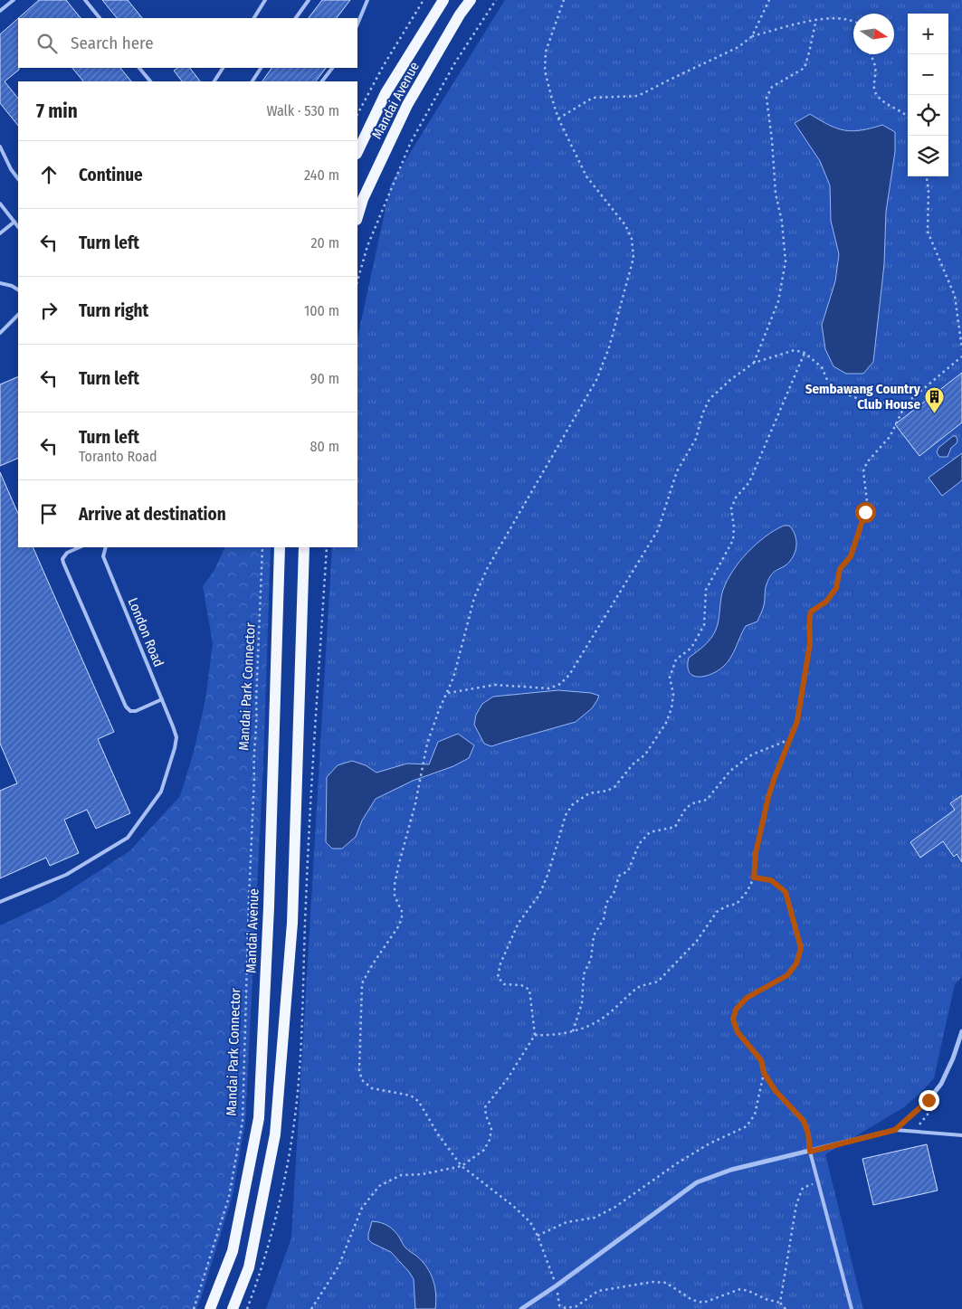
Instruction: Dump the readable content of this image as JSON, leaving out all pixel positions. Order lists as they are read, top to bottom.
{
  "streets": {
    "main road": ["Mandai Avenue"],
    "lane": ["London Road"],
    "path": ["Mandai Park Connector"]
  },
  "places": {
    "building": ["Sembawang Country Club House"]
  },
  "north": "right",
  "page": {
    "map_buttons": ["+", "−"],
    "search": "Search here",
    "heading": ["7 min", "Walk · 530 m"],
    "list": [
      ["Continue", "240 m"],
      ["Turn left", "20 m"],
      ["Turn right", "100 m"],
      ["Turn left", "90 m"],
      ["Turn left", "Toranto Road", "80 m"],
      "Arrive at destination"
    ]
  }
}
